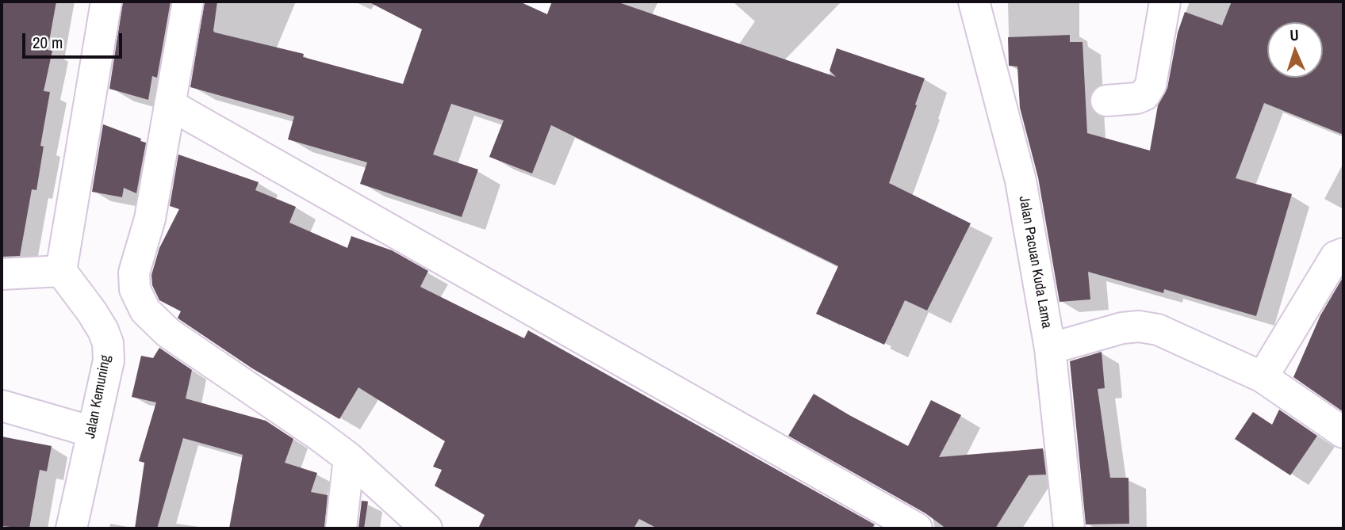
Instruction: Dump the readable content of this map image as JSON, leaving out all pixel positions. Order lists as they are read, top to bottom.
{
  "streets": {
    "street": ["Jalan Pacuan Kuda Lama", "Jalan Kemuning"]
  },
  "scale_bar": "20 m",
  "north": "top"
}
